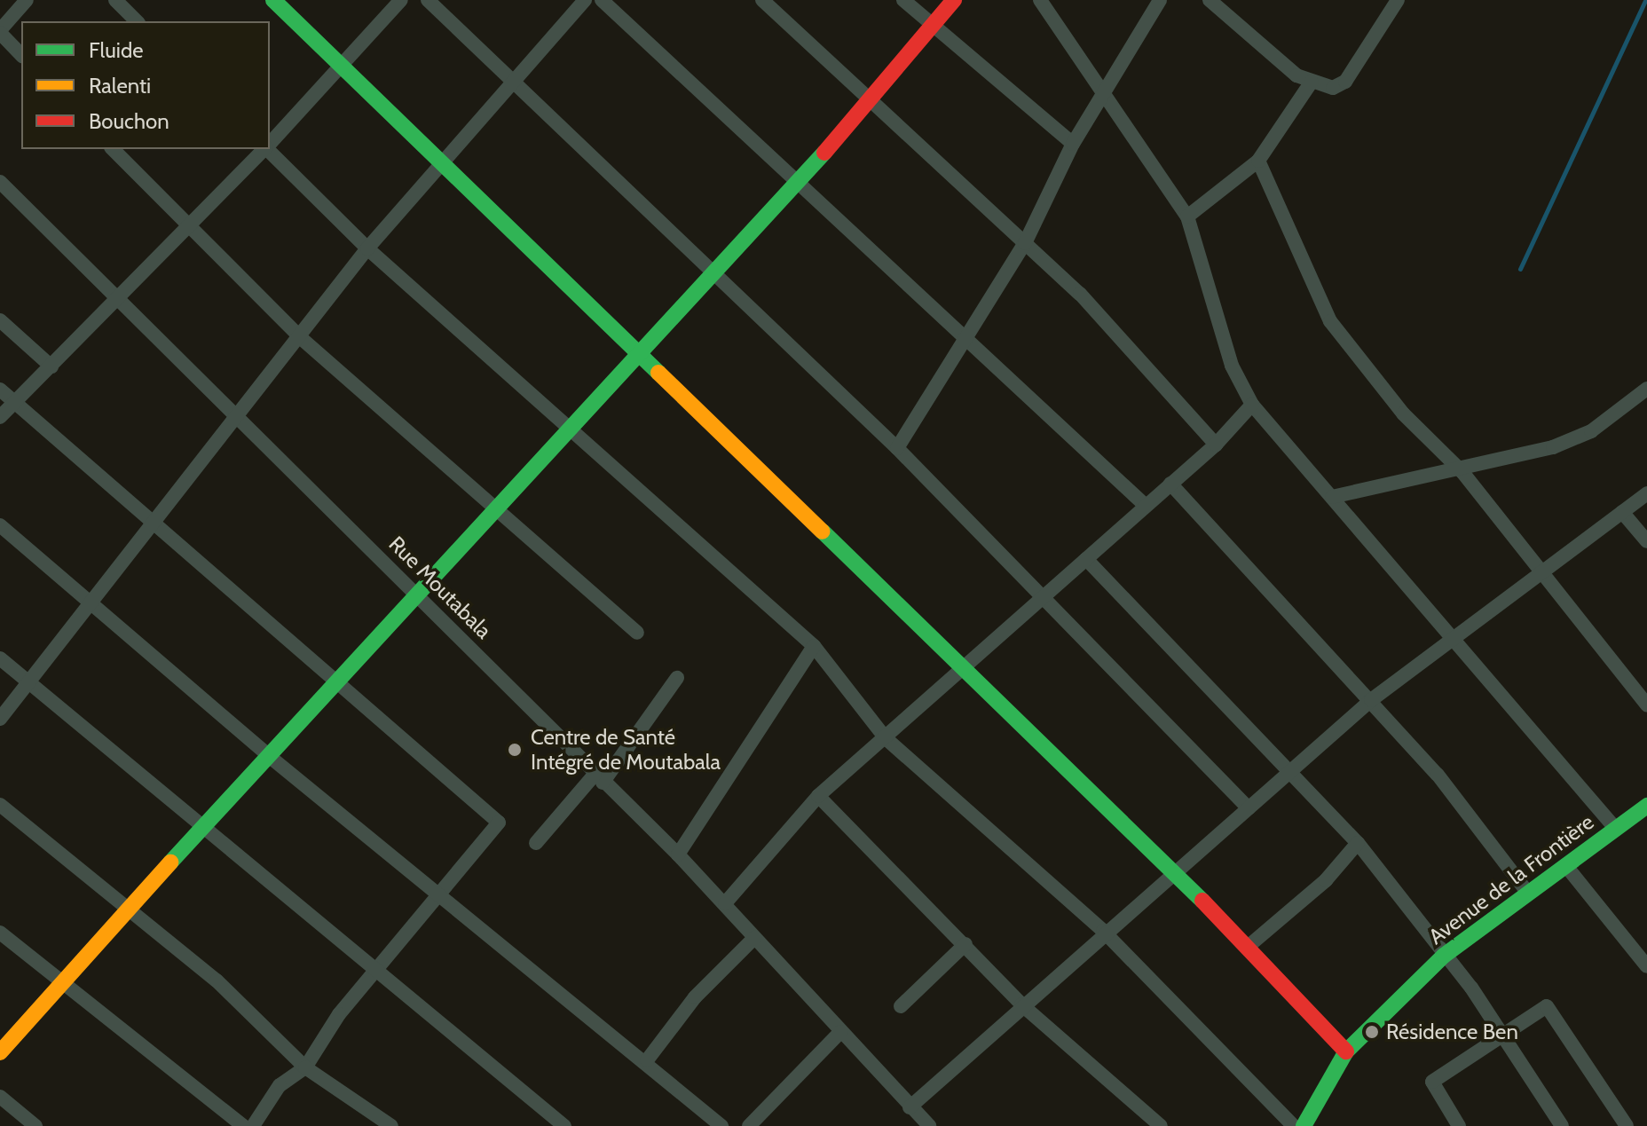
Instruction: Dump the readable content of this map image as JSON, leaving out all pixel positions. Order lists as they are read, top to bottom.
{
  "streets": {
    "street": ["Rue Moutabala", "Avenue de la Frontière"]
  },
  "places": ["Centre de Santé Intégré de Moutabala", "Résidence Ben"],
  "legend": ["Fluide", "Ralenti", "Bouchon"]
}
